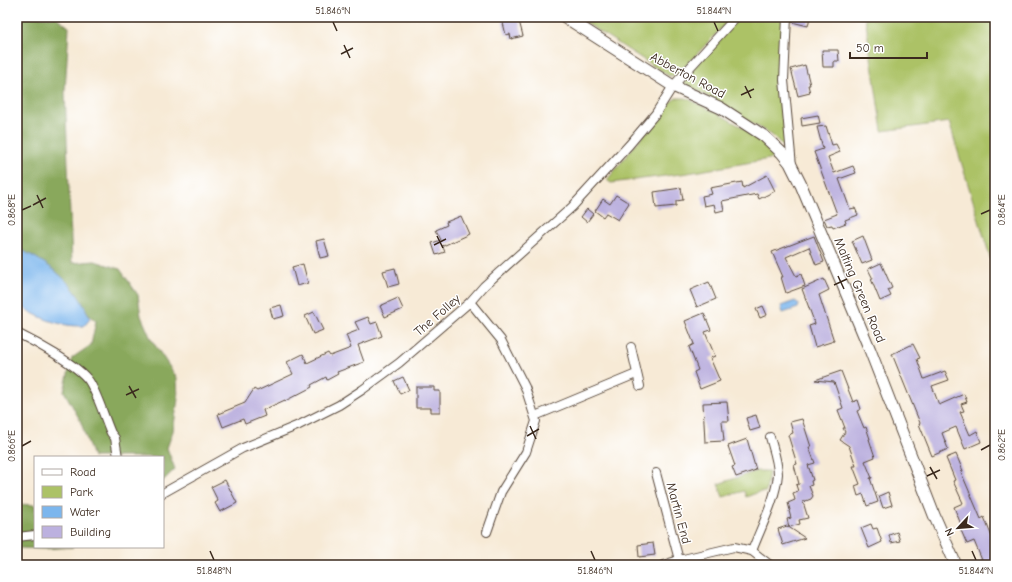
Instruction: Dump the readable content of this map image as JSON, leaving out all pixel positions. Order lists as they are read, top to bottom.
{
  "streets": {
    "street": [
      "Abberton Road",
      "Malting Green Road",
      "The Folley",
      "Martin End"
    ]
  },
  "crossings": [
    ["Abberton Road", "Malting Green Road"],
    ["Abberton Road", "The Folley"]
  ],
  "legend": [
    "Road",
    "Park",
    "Water",
    "Building"
  ],
  "scale_bar": "50 m",
  "north": "bottom left",
  "coordinates": [
    "51.846°N",
    "51.844°N",
    "0.864°E",
    "0.868°E",
    "0.862°E",
    "0.866°E",
    "51.848°N"
  ]
}
